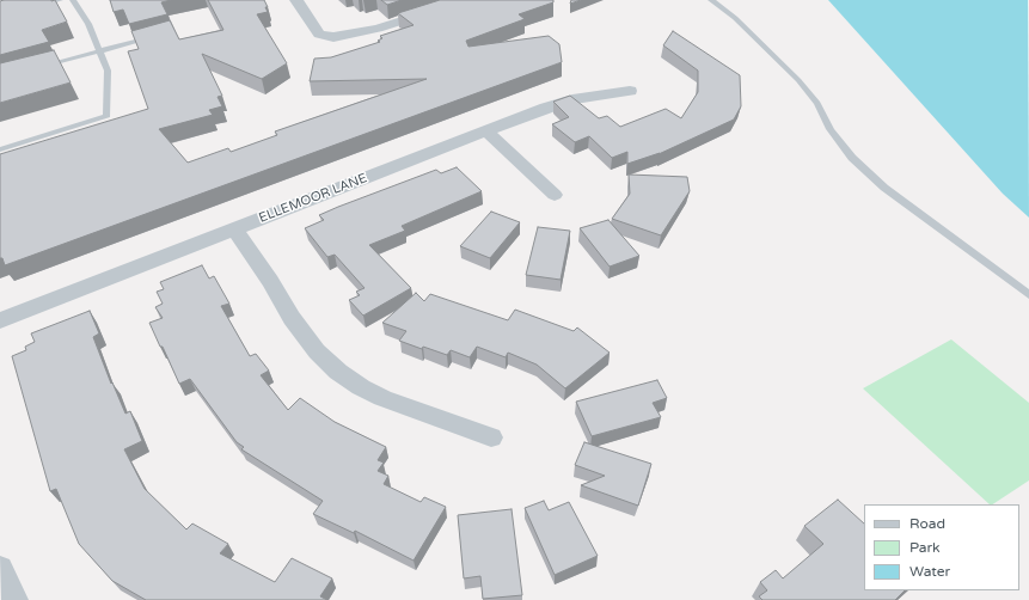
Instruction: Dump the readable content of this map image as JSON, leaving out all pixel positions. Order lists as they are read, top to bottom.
{
  "streets": {
    "street": ["ELLEMOOR LANE"]
  },
  "legend": ["Road", "Park", "Water"]
}
